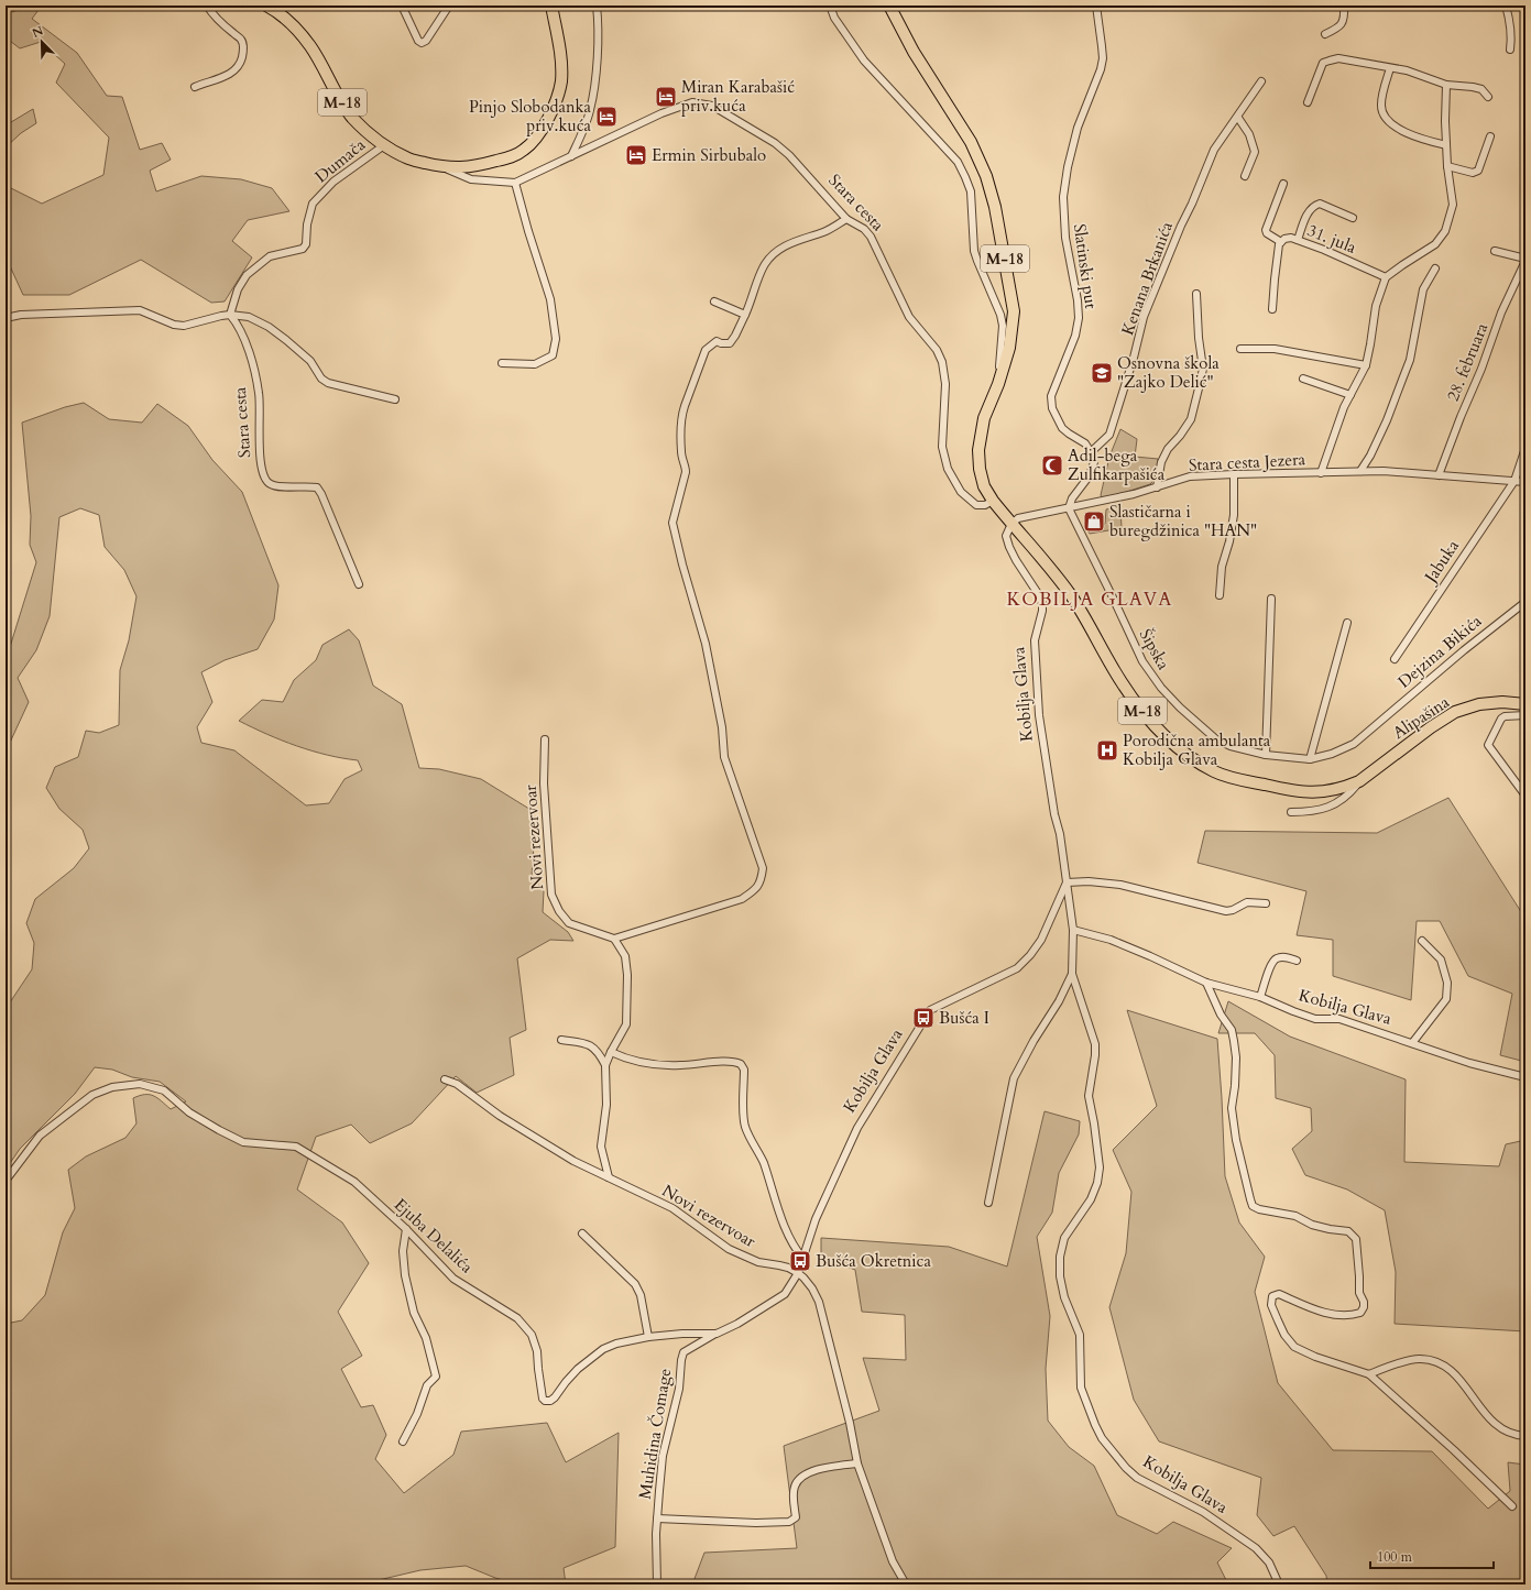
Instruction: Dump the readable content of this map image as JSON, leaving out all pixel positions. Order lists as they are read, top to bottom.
{
  "streets": {
    "main road": ["M-18", "Alipašina"],
    "street": [
      "Dumača",
      "Stara cesta",
      "31. jula",
      "Slatinski put",
      "Kenana Brkanića",
      "28. februara",
      "Stara cesta Jezera",
      "Jabuka",
      "Šipska",
      "Dejzina Bikića",
      "Kobilja Glava",
      "Novi rezervoar",
      "Ejuba Delalića",
      "Muhidina Čomage"
    ]
  },
  "crossings": [
    ["M-18", "Dumača"],
    ["M-18", "Stara cesta"],
    ["M-18", "Stara cesta Jezera"],
    ["M-18", "Kobilja Glava"],
    ["M-18", "Alipašina"],
    ["Dumača", "Stara cesta"],
    ["Slatinski put", "Kenana Brkanića"],
    ["28. februara", "Stara cesta Jezera"],
    ["Stara cesta Jezera", "Jabuka"],
    ["Stara cesta Jezera", "Šipska"],
    ["Stara cesta Jezera", "Kobilja Glava"],
    ["Stara cesta Jezera", "Alipašina"],
    ["Šipska", "Dejzina Bikića"],
    ["Kobilja Glava", "Alipašina"],
    ["Kobilja Glava", "Novi rezervoar"],
    ["Kobilja Glava", "Ejuba Delalića"],
    ["Novi rezervoar", "Ejuba Delalića"],
    ["Ejuba Delalića", "Muhidina Čomage"]
  ],
  "districts": ["KOBILJA GLAVA"],
  "places": {
    "hotel": ["Miran Karabašić priv.kuća", "Pinjo Slobodanka priv.kuća", "Ermin Sirbubalo"],
    "school or university": ["Osnovna škola \"Zajko Delić\""],
    "mosque": ["Adil-bega Zulfikarpašića"],
    "shop": ["Slastičarna i buregdžinica \"HAN\""],
    "hospital": ["Porodična ambulanta Kobilja Glava"],
    "bus stop": ["Bušća I", "Bušća Okretnica"]
  },
  "scale_bar": "100 m",
  "north": "top left"
}
